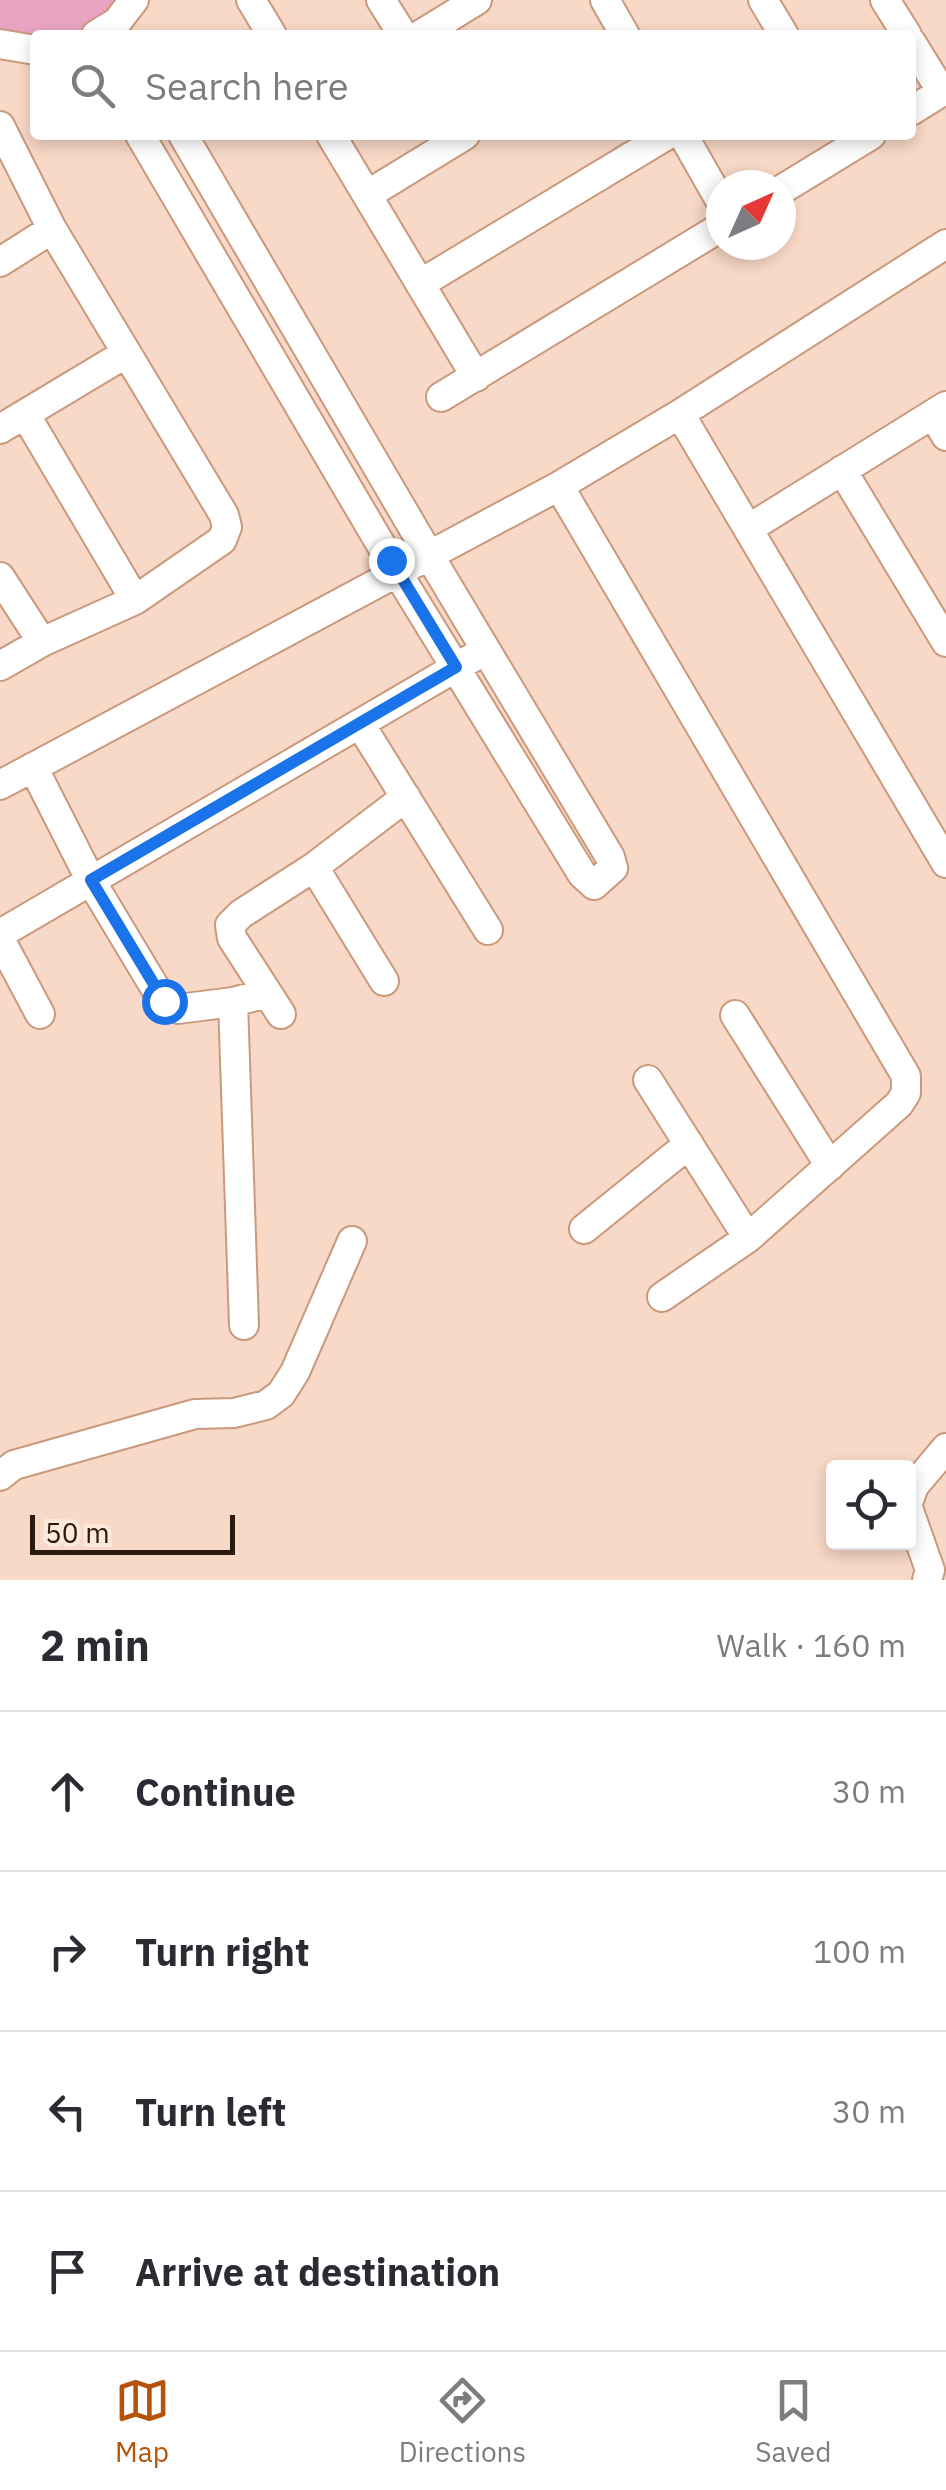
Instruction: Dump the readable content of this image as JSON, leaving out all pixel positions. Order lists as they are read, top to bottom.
{
  "scale_bar": "50 m",
  "north": "top right",
  "page": {
    "search": "Search here",
    "scale": "50 m",
    "heading": ["2 min", "Walk · 160 m"],
    "list": [
      ["Continue", "30 m"],
      ["Turn right", "100 m"],
      ["Turn left", "30 m"],
      "Arrive at destination"
    ],
    "nav": ["Map", "Directions", "Saved"]
  }
}
